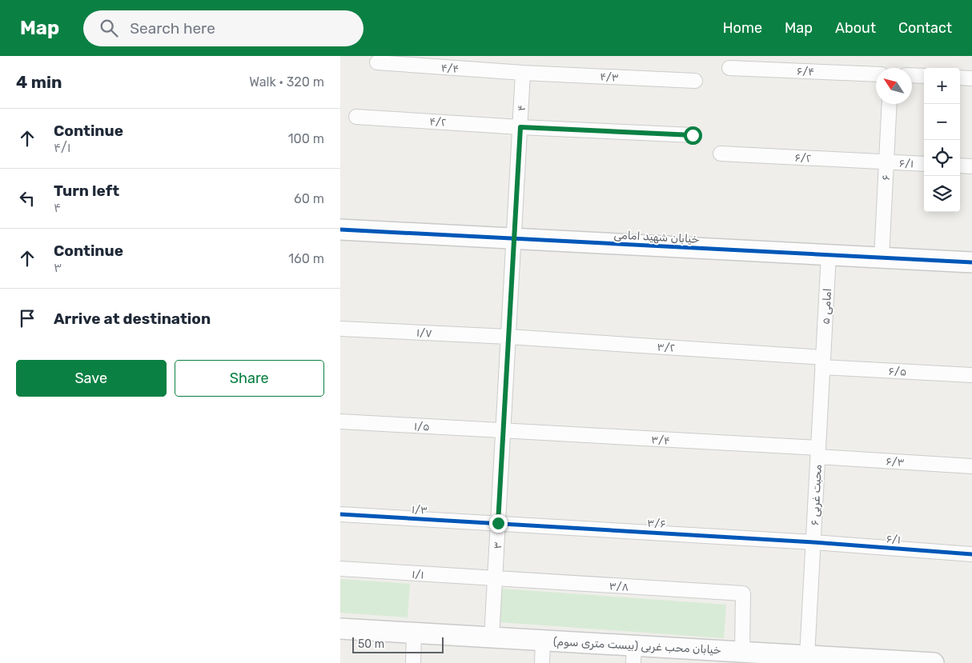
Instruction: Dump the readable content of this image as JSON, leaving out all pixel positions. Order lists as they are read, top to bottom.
{
  "streets": {
    "street": [
      "۴/۴",
      "۶/۴",
      "۴/۳",
      "۴",
      "۴/۲",
      "۶/۲",
      "۶/۱",
      "۶",
      "خیابان شهید امامی",
      "امامی ۵",
      "۱/۷",
      "۳/۲",
      "۶/۵",
      "۱/۵",
      "۳/۴",
      "۶/۳",
      "محبت غربی ۶",
      "۱/۳",
      "۳/۶",
      "۳",
      "۱/۱",
      "۳/۸",
      "خیابان محب غربی (بیست متری سوم)"
    ]
  },
  "crossings": [
    ["۴/۴", "۴/۳"],
    ["۴/۴", "۴"],
    ["۴/۳", "۴"],
    ["۴", "۴/۲"],
    ["۴", "خیابان شهید امامی"],
    ["۴", "۳"],
    ["۶/۲", "۶/۱"],
    ["۶/۲", "۶"],
    ["۶/۱", "۶"],
    ["۶/۱", "محبت غربی ۶"],
    ["۶/۱", "۳/۶"],
    ["۶", "خیابان شهید امامی"],
    ["خیابان شهید امامی", "امامی ۵"],
    ["خیابان شهید امامی", "۳"],
    ["امامی ۵", "۳/۲"],
    ["امامی ۵", "۶/۵"],
    ["امامی ۵", "محبت غربی ۶"],
    ["۱/۷", "۳/۲"],
    ["۱/۷", "۳"],
    ["۳/۲", "۶/۵"],
    ["۳/۲", "محبت غربی ۶"],
    ["۳/۲", "۳"],
    ["۶/۵", "محبت غربی ۶"],
    ["۱/۵", "۳/۴"],
    ["۱/۵", "۳"],
    ["۳/۴", "۶/۳"],
    ["۳/۴", "محبت غربی ۶"],
    ["۳/۴", "۳"],
    ["۶/۳", "محبت غربی ۶"],
    ["محبت غربی ۶", "۳/۶"],
    ["محبت غربی ۶", "خیابان محب غربی (بیست متری سوم)"],
    ["۱/۳", "۳/۶"],
    ["۱/۳", "۳"],
    ["۳/۶", "۳"],
    ["۳", "۱/۱"],
    ["۳", "۳/۸"],
    ["۳", "خیابان محب غربی (بیست متری سوم)"],
    ["۱/۱", "۳/۸"],
    ["۳/۸", "خیابان محب غربی (بیست متری سوم)"]
  ],
  "scale_bar": "50 m",
  "north": "top left",
  "page": {
    "header": "Map",
    "search": "Search here",
    "nav": [
      "Home",
      "Map",
      "About",
      "Contact"
    ],
    "heading": ["4 min", "Walk · 320 m"],
    "map_buttons": ["+", "−"],
    "list": [
      ["Continue", "۴/۱", "100 m"],
      ["Turn left", "۴", "60 m"],
      ["Continue", "۳", "160 m"],
      "Arrive at destination"
    ],
    "buttons": ["Save", "Share"],
    "scale": "50 m"
  }
}
